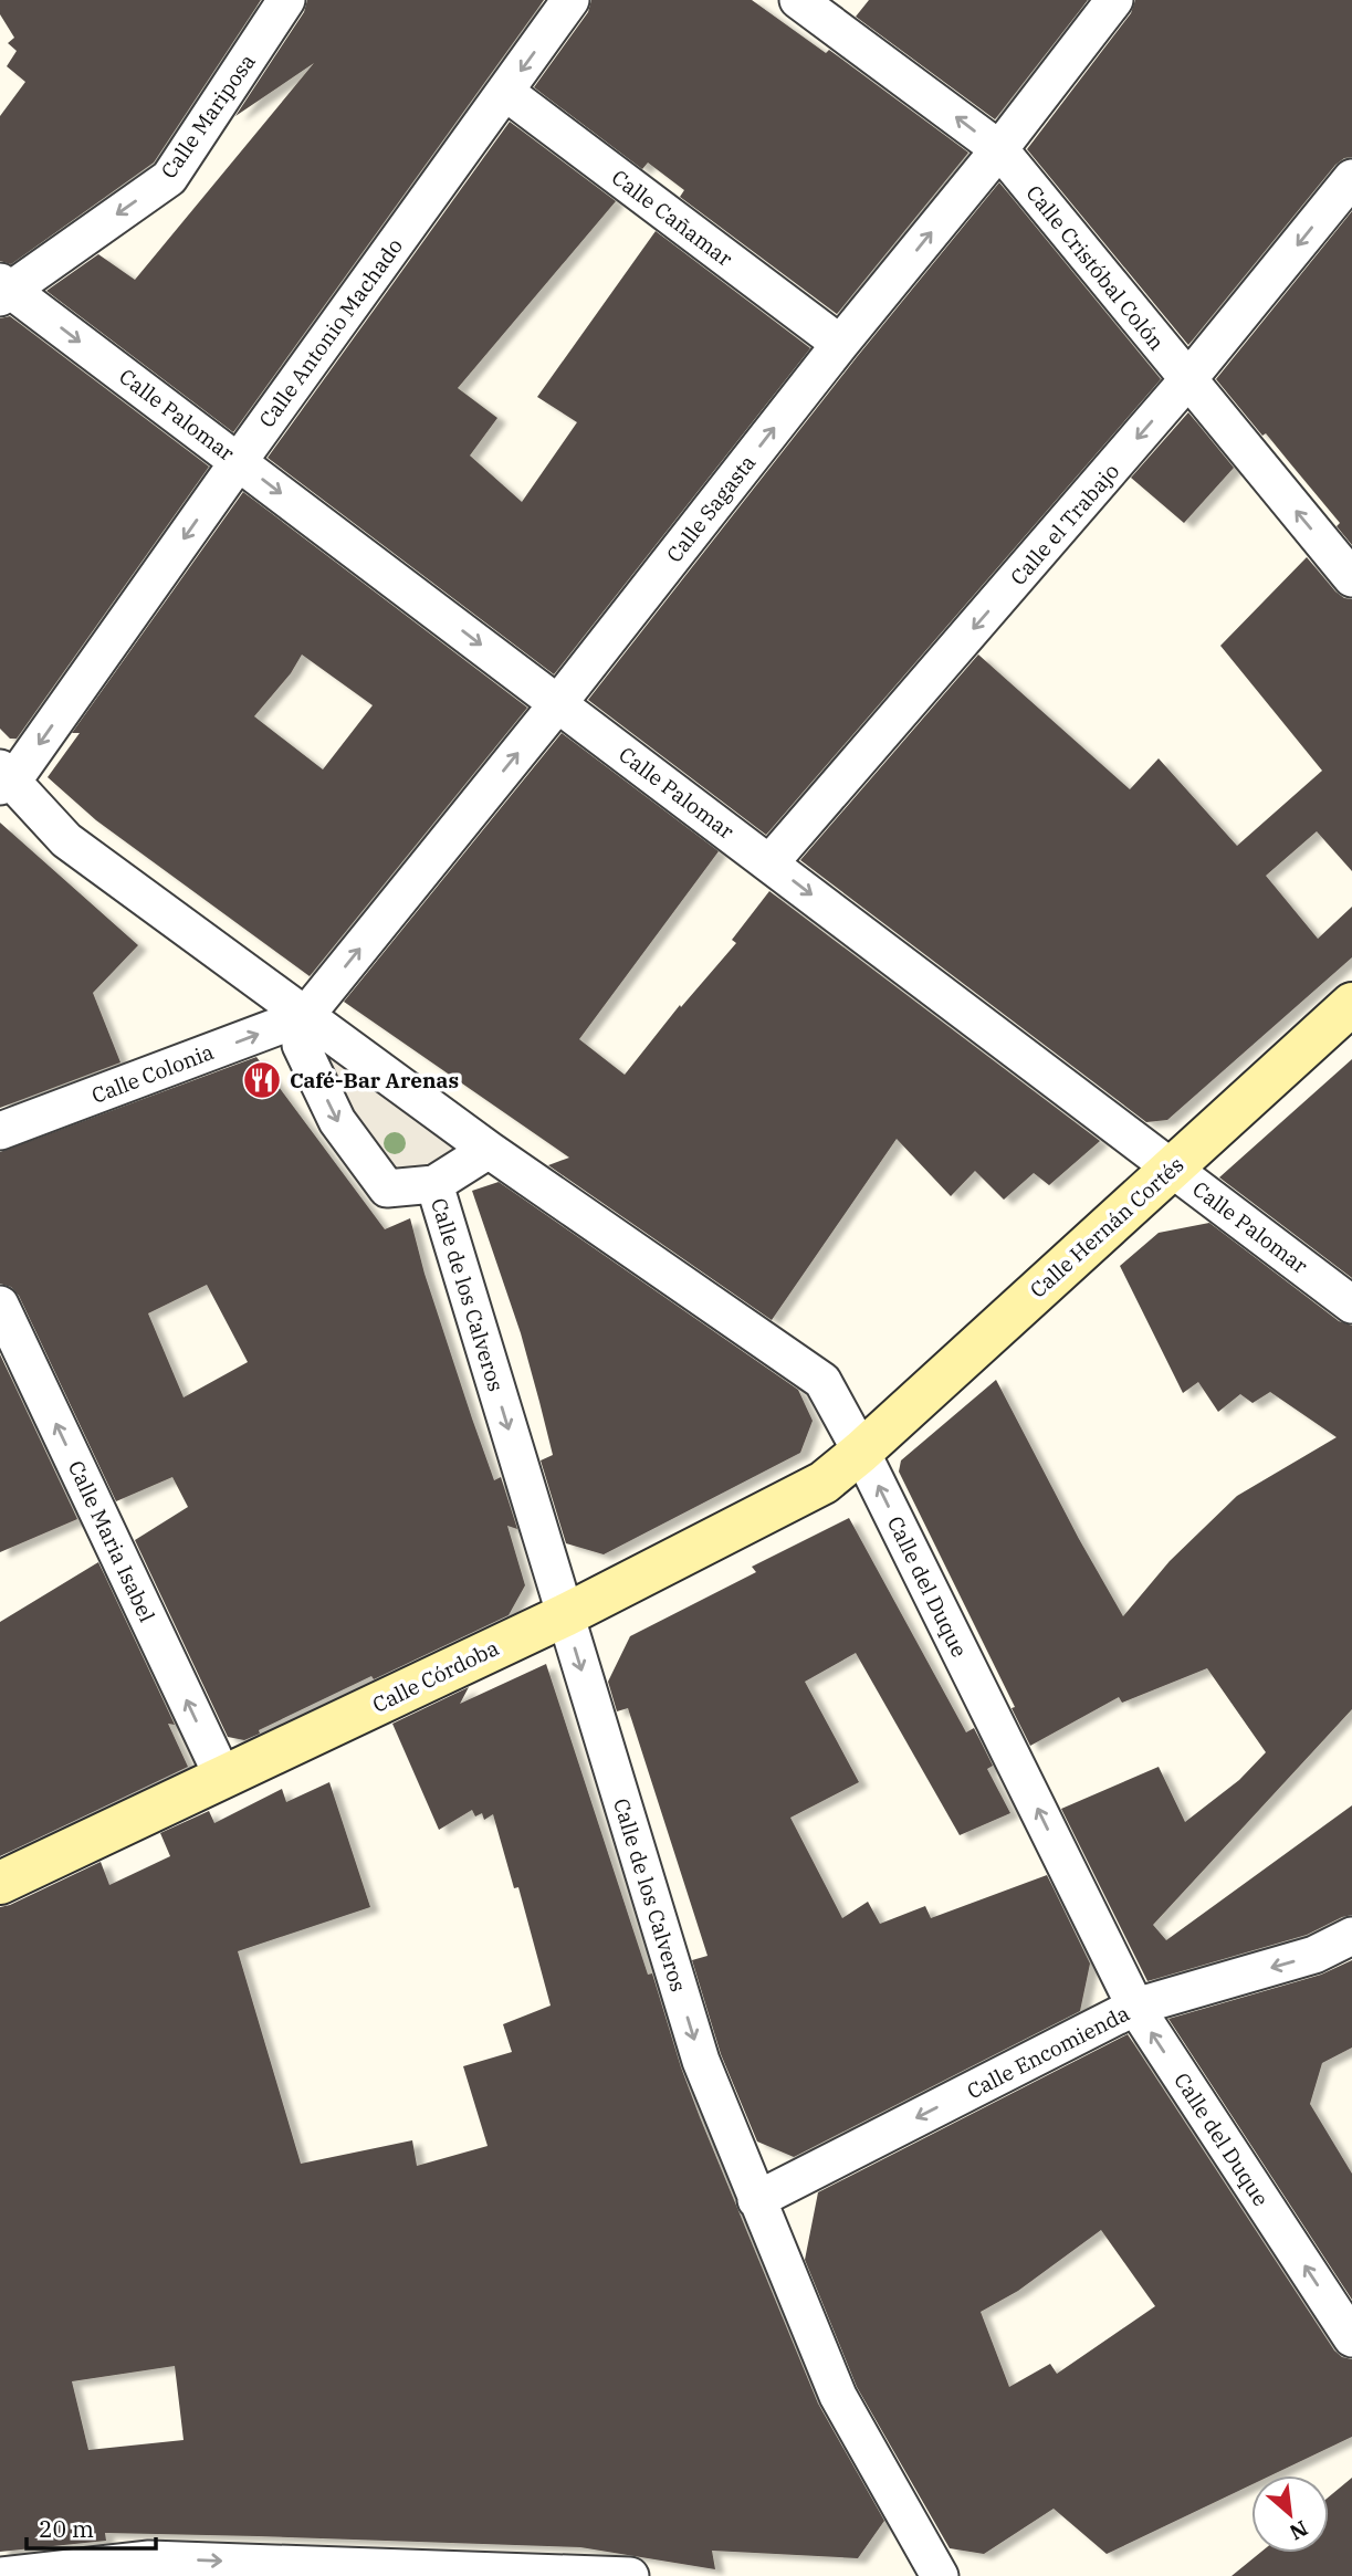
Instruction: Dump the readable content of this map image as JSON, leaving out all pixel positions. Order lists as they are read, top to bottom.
{
  "streets": {
    "main road": ["Calle Hernán Cortés", "Calle Córdoba"],
    "street": [
      "Calle Mariposa",
      "Calle Cañamar",
      "Calle Cristóbal Colón",
      "Calle Antonio Machado",
      "Calle Palomar",
      "Calle Sagasta",
      "Calle el Trabajo",
      "Calle Colonia",
      "Calle de los Calveros",
      "Calle Maria Isabel",
      "Calle del Duque",
      "Calle Encomienda"
    ]
  },
  "crossings": [
    ["Calle Mariposa", "Calle Palomar"],
    ["Calle Cañamar", "Calle Antonio Machado"],
    ["Calle Cañamar", "Calle Sagasta"],
    ["Calle Cristóbal Colón", "Calle Sagasta"],
    ["Calle Cristóbal Colón", "Calle el Trabajo"],
    ["Calle Antonio Machado", "Calle Palomar"],
    ["Calle Palomar", "Calle Sagasta"],
    ["Calle Palomar", "Calle el Trabajo"],
    ["Calle Palomar", "Calle Hernán Cortés"],
    ["Calle Sagasta", "Calle Colonia"],
    ["Calle Sagasta", "Calle de los Calveros"],
    ["Calle Sagasta", "Calle del Duque"],
    ["Calle Colonia", "Calle de los Calveros"],
    ["Calle Colonia", "Calle del Duque"],
    ["Calle Hernán Cortés", "Calle del Duque"],
    ["Calle Hernán Cortés", "Calle Córdoba"],
    ["Calle de los Calveros", "Calle del Duque"],
    ["Calle de los Calveros", "Calle Córdoba"],
    ["Calle de los Calveros", "Calle Encomienda"],
    ["Calle Maria Isabel", "Calle Córdoba"],
    ["Calle del Duque", "Calle Córdoba"],
    ["Calle del Duque", "Calle Encomienda"]
  ],
  "one_way": [
    "Calle Mariposa",
    "Calle Cristóbal Colón",
    "Calle Antonio Machado",
    "Calle Palomar",
    "Calle Sagasta",
    "Calle el Trabajo",
    "Calle Colonia",
    "Calle de los Calveros",
    "Calle Maria Isabel",
    "Calle del Duque",
    "Calle Encomienda"
  ],
  "places": {
    "restaurant": ["Café-Bar Arenas"]
  },
  "scale_bar": "20 m",
  "north": "bottom right"
}
